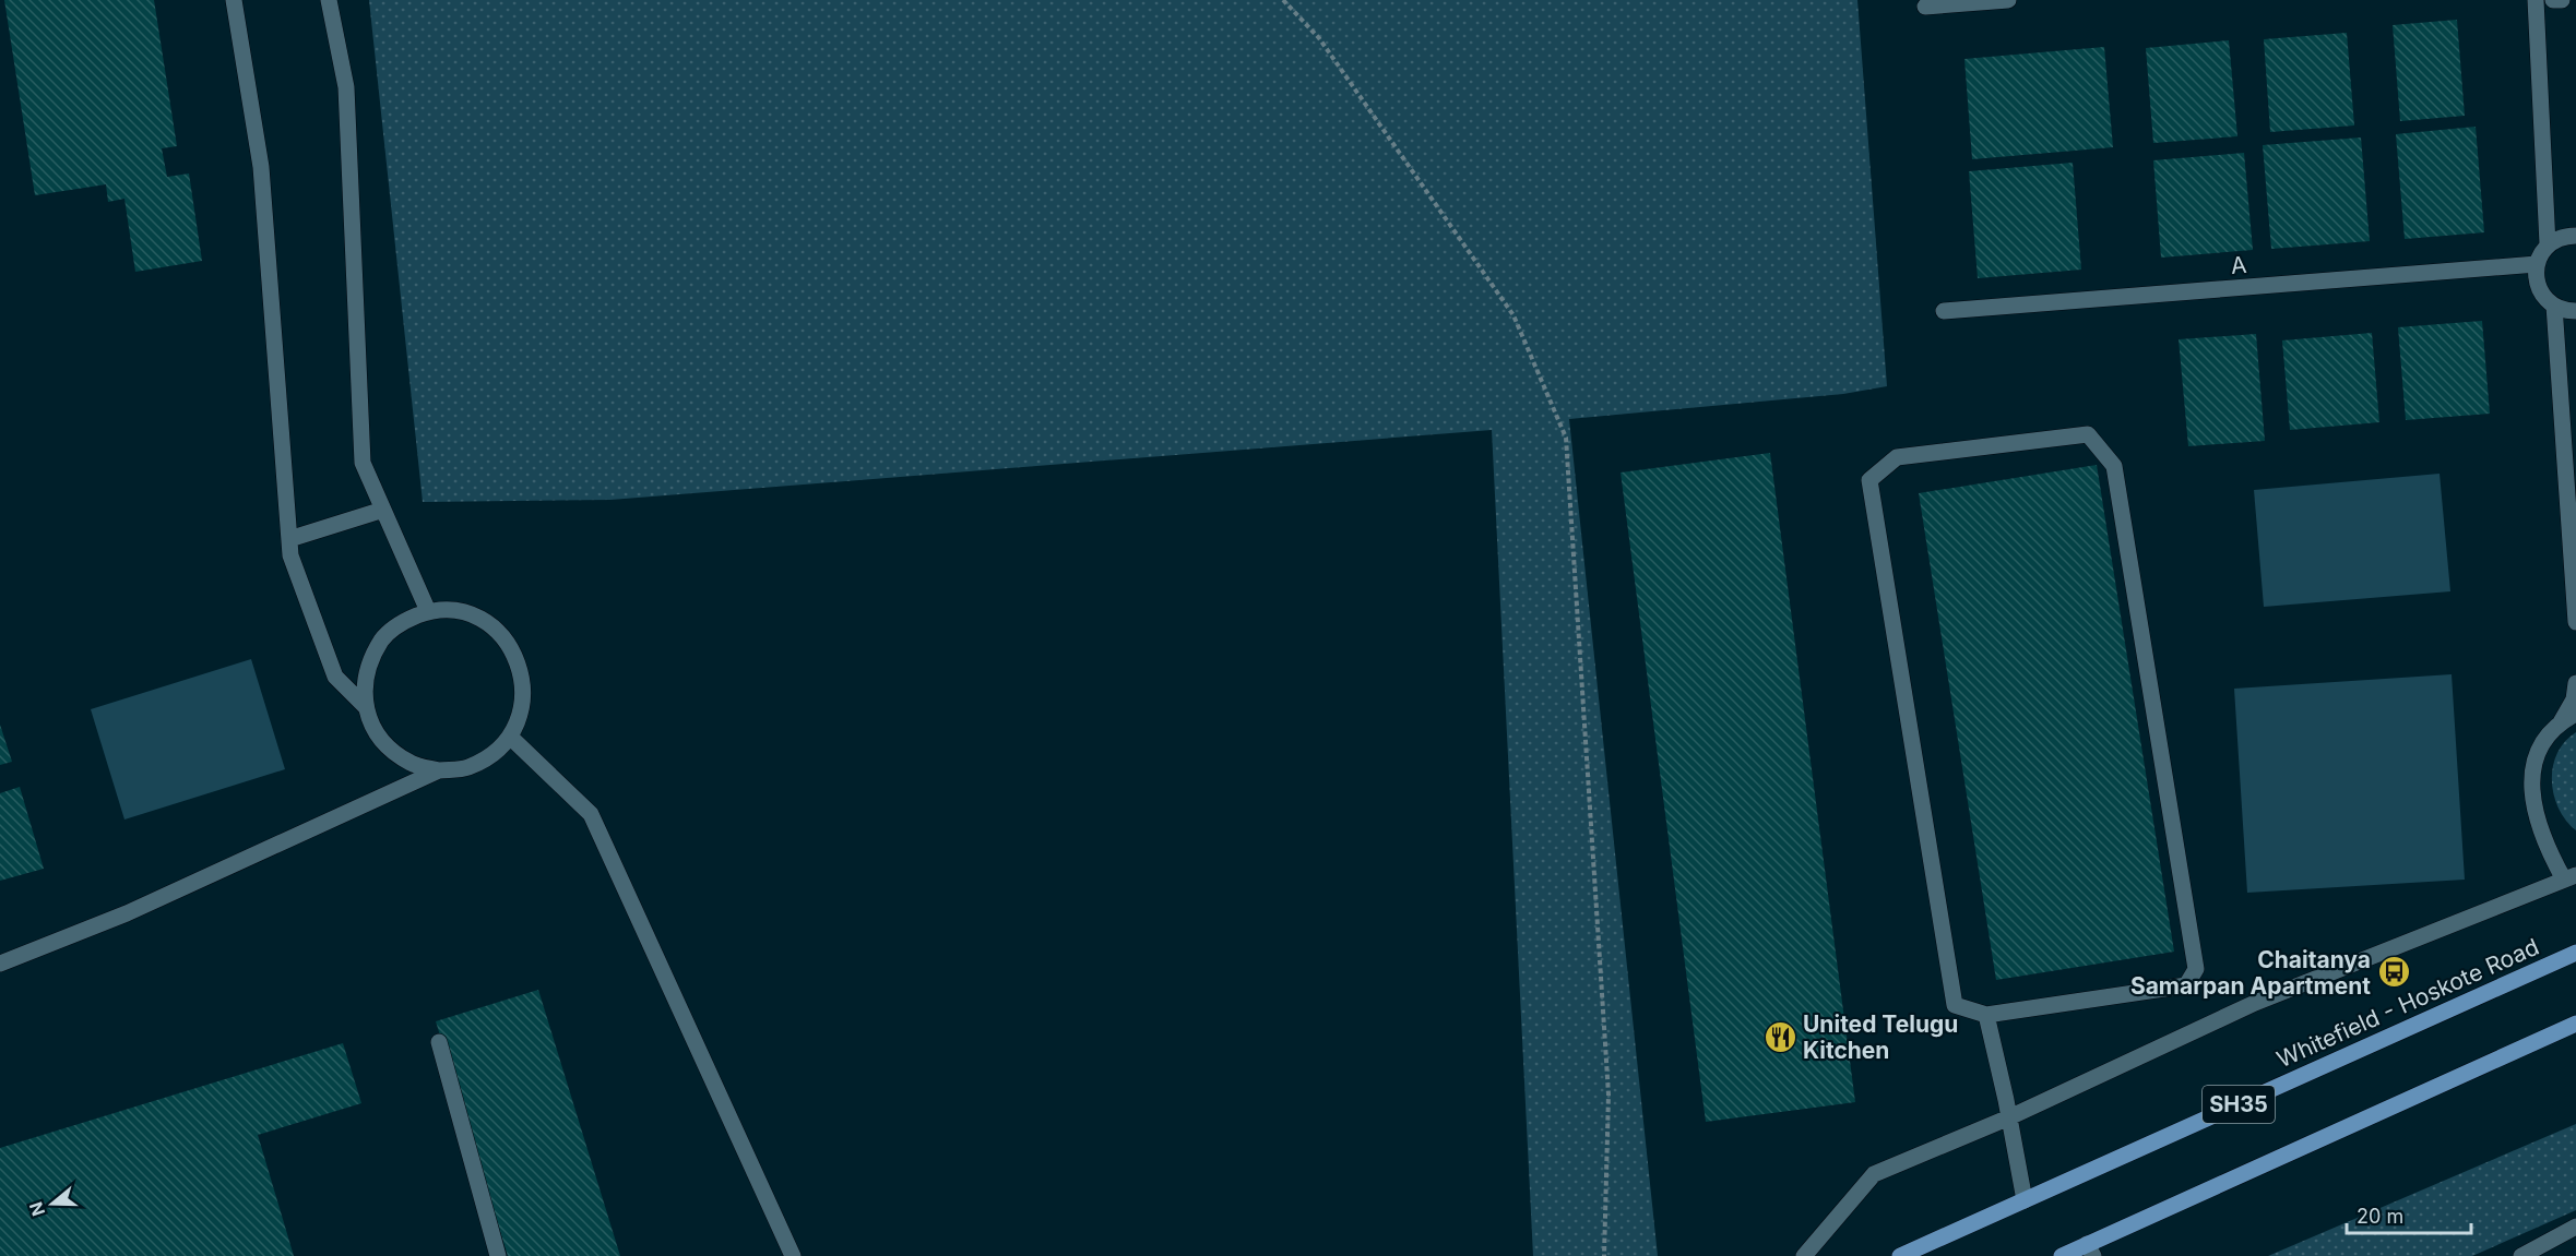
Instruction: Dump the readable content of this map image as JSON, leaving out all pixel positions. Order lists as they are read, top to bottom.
{
  "streets": {
    "main road": ["Whitefield - Hoskote Road", "SH35"],
    "street": ["A"]
  },
  "places": {
    "bus stop": ["Chaitanya Samarpan Apartment"],
    "restaurant": ["United Telugu Kitchen"]
  },
  "scale_bar": "20 m",
  "north": "left"
}
